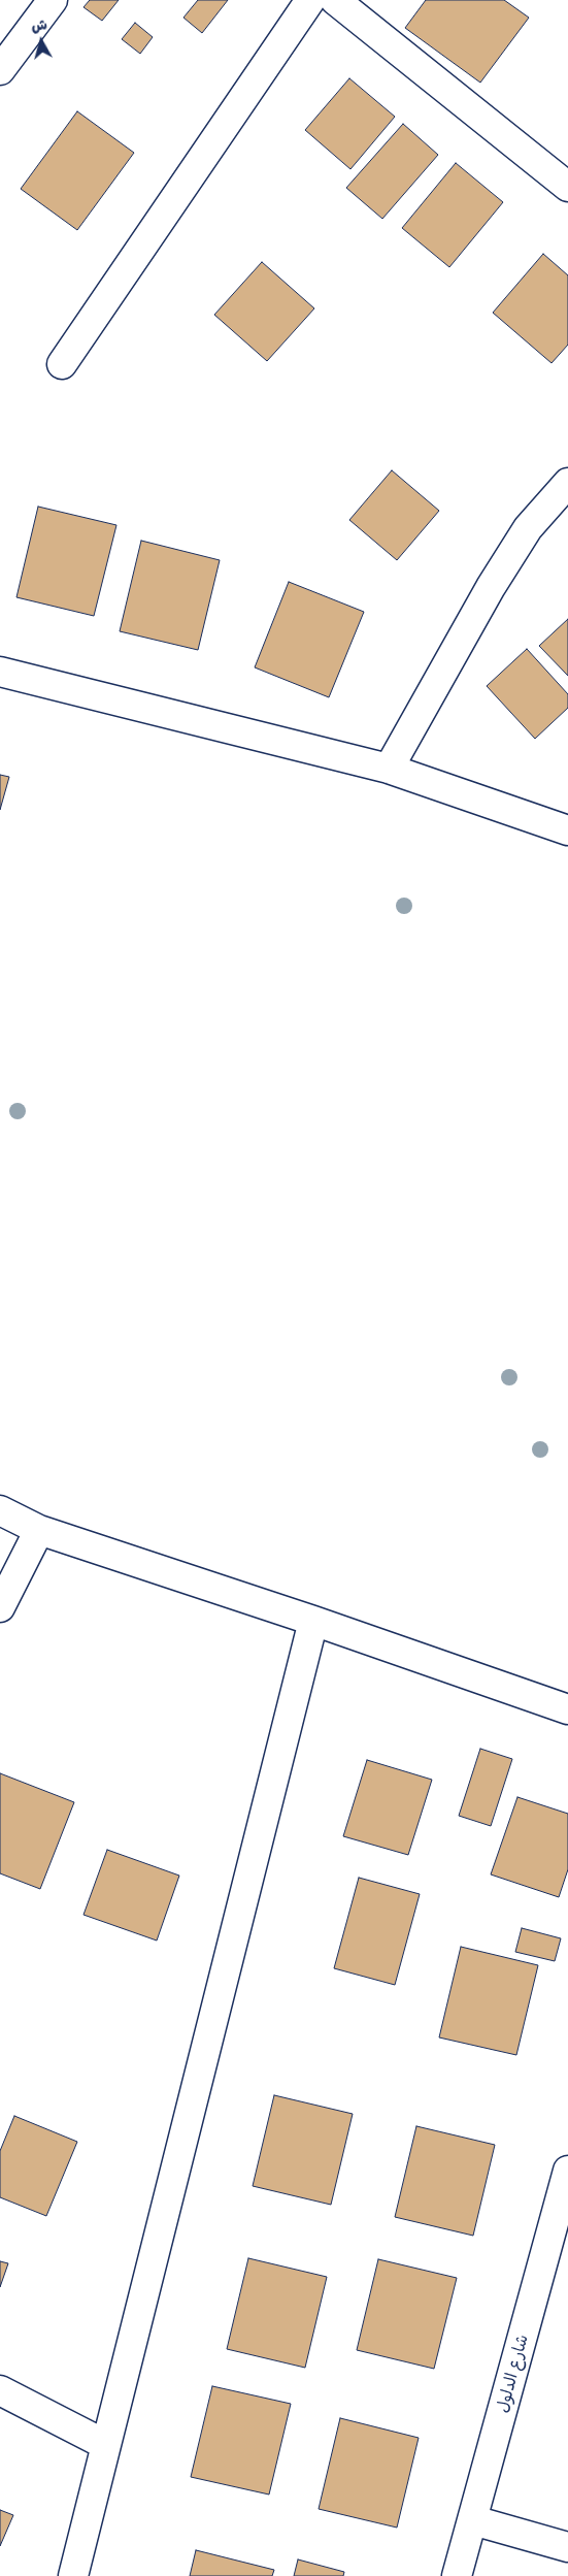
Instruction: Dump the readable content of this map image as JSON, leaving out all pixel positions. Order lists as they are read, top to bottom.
{
  "streets": {
    "street": ["شارع الدلول"]
  },
  "north": "top"
}
